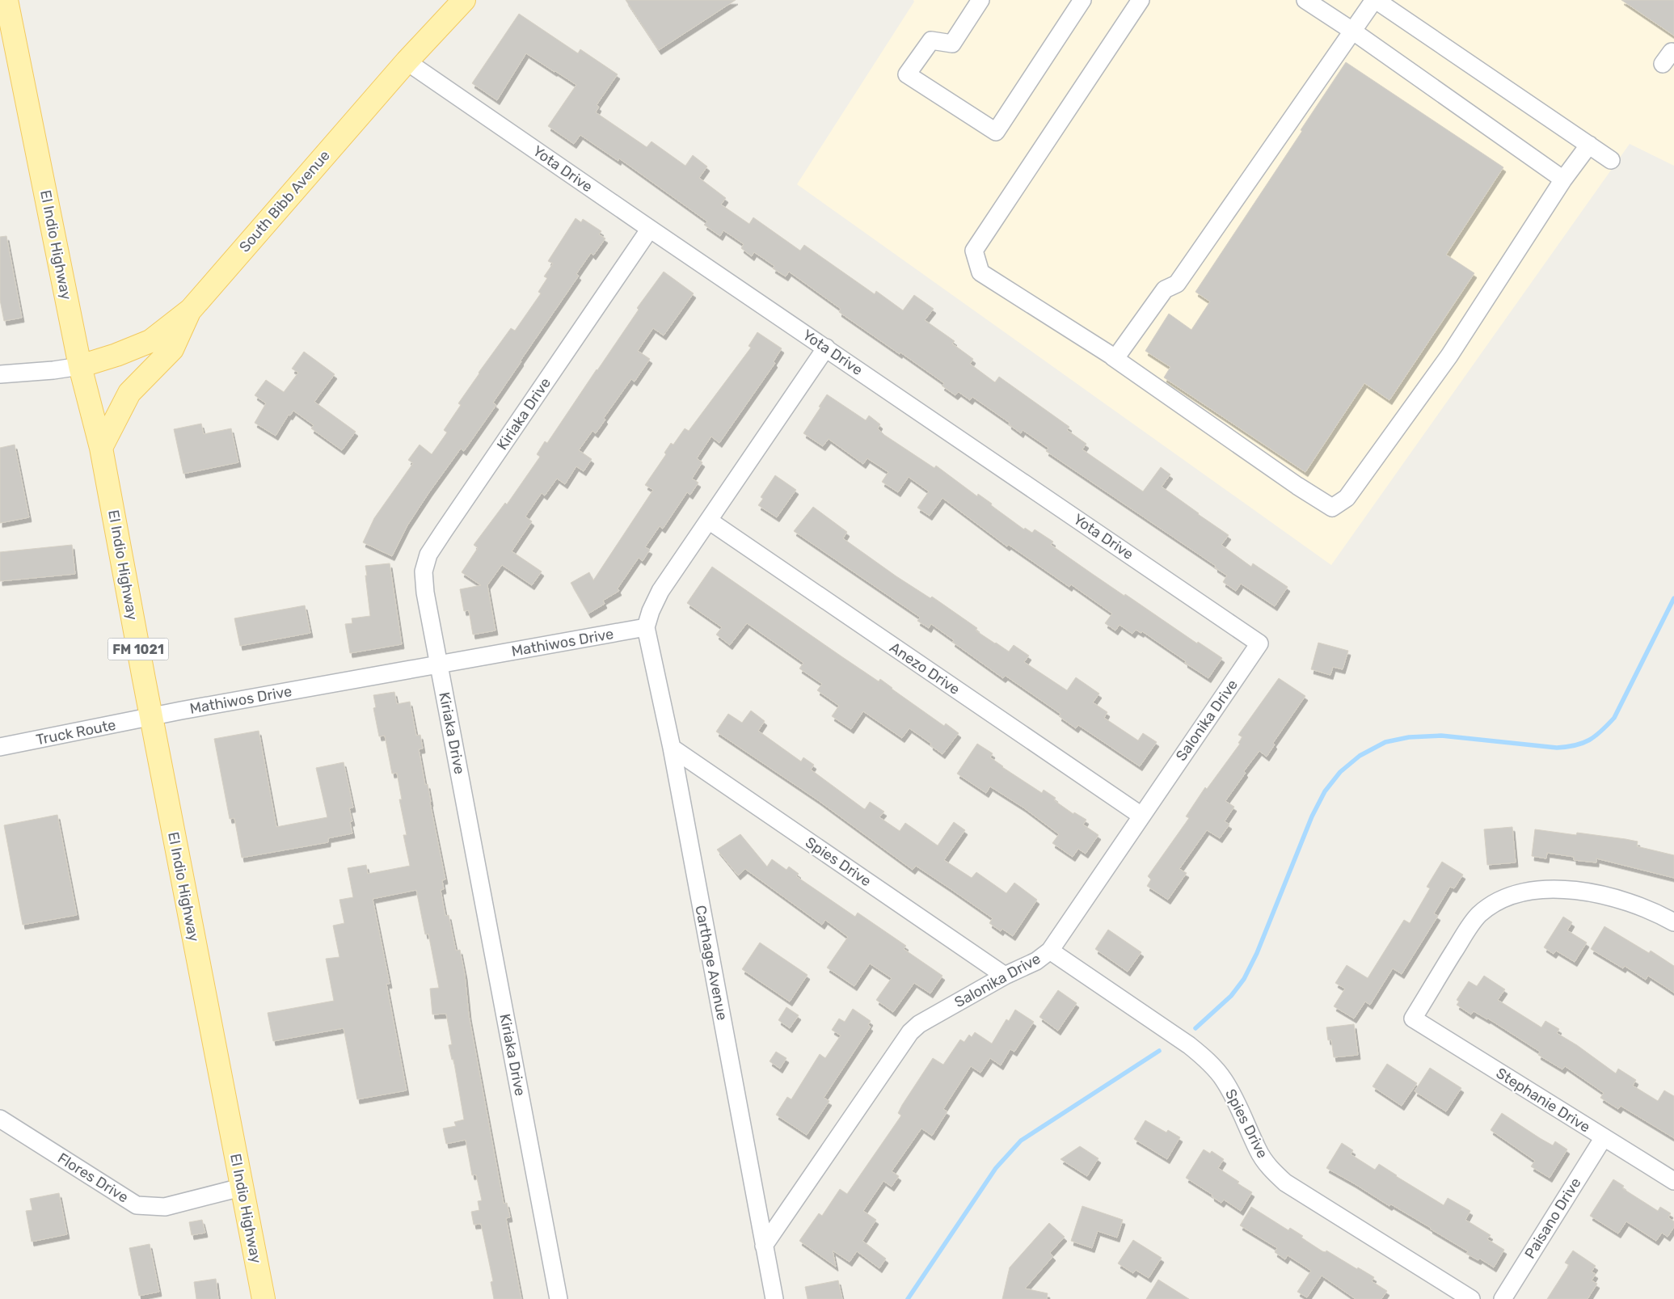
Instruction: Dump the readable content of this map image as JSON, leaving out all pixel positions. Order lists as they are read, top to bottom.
{
  "streets": {
    "main road": ["South Bibb Avenue", "El Indio Highway", "FM 1021"],
    "street": [
      "Yota Drive",
      "Kiriaka Drive",
      "Mathiwos Drive",
      "Anezo Drive",
      "Salonika Drive",
      "Truck Route",
      "Spies Drive",
      "Carthage Avenue",
      "Stephanie Drive",
      "Flores Drive",
      "Paisano Drive"
    ]
  },
  "crossings": [
    ["Yota Drive", "South Bibb Avenue"],
    ["Yota Drive", "Kiriaka Drive"],
    ["Yota Drive", "Salonika Drive"],
    ["South Bibb Avenue", "El Indio Highway"],
    ["El Indio Highway", "Mathiwos Drive"],
    ["El Indio Highway", "Truck Route"],
    ["El Indio Highway", "Flores Drive"],
    ["Kiriaka Drive", "Mathiwos Drive"],
    ["Mathiwos Drive", "Truck Route"],
    ["Mathiwos Drive", "Carthage Avenue"],
    ["Anezo Drive", "Salonika Drive"],
    ["Salonika Drive", "Spies Drive"],
    ["Salonika Drive", "Carthage Avenue"],
    ["Spies Drive", "Carthage Avenue"],
    ["Stephanie Drive", "Paisano Drive"]
  ]
}
